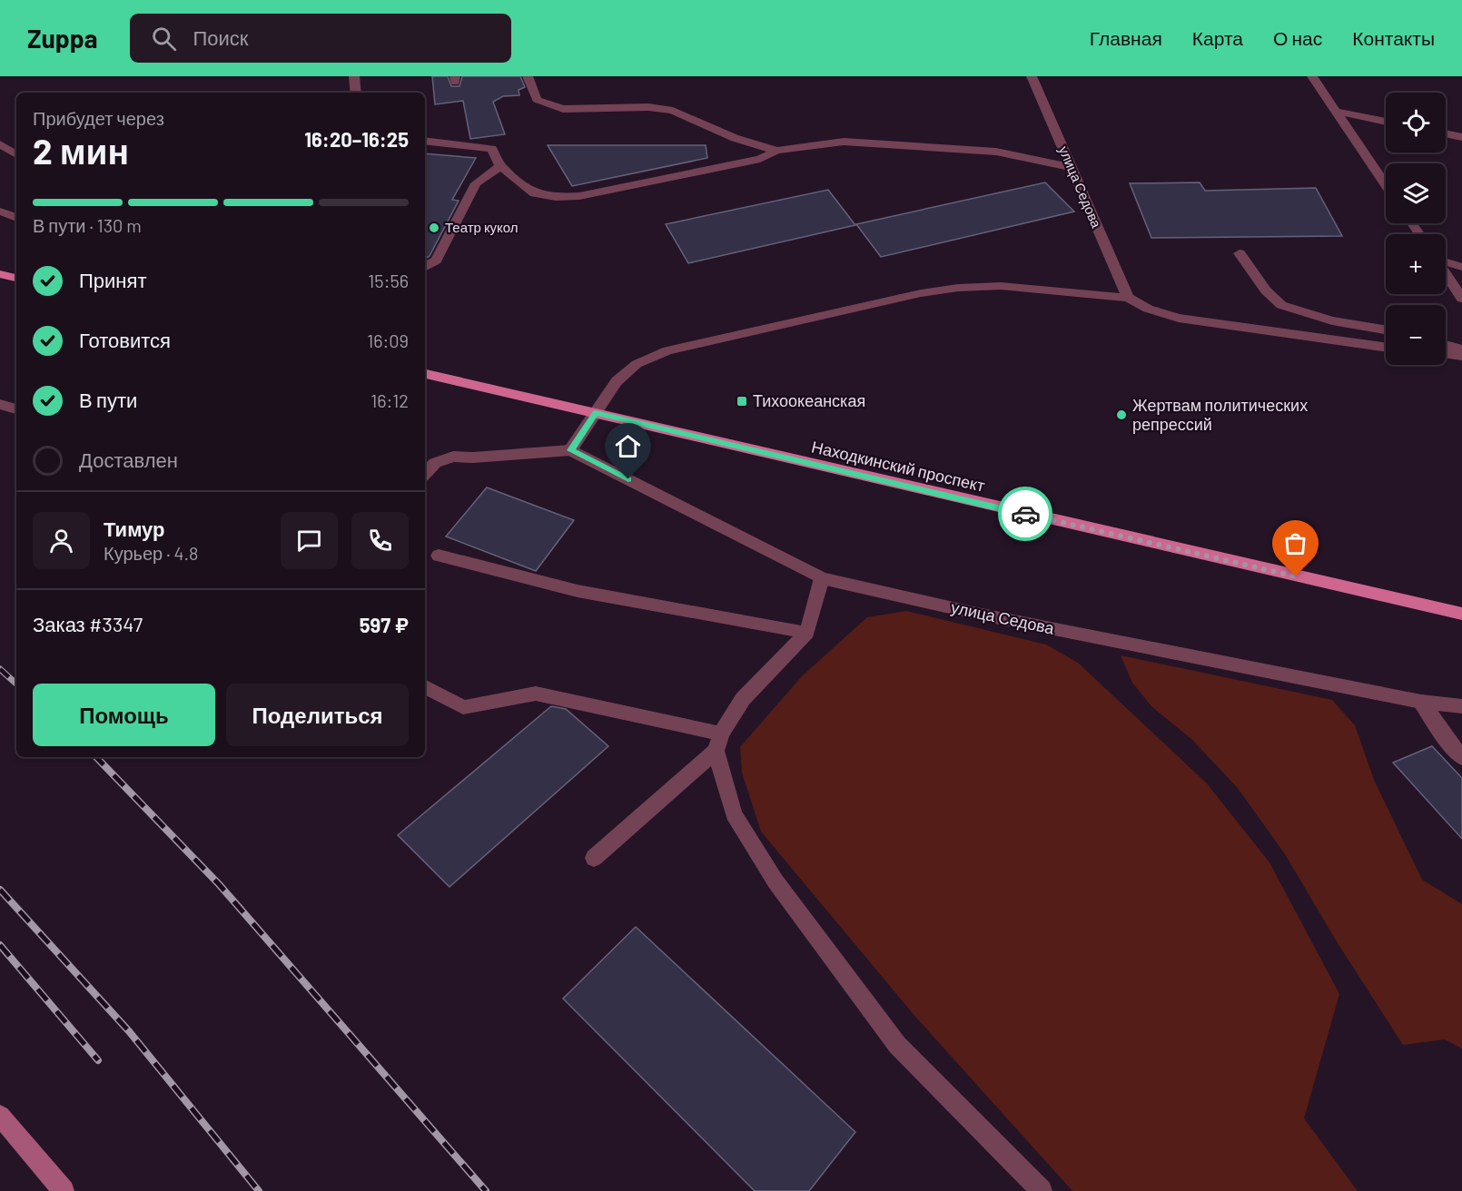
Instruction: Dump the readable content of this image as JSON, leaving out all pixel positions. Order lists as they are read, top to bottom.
{
  "streets": {
    "main road": ["Находкинский проспект"],
    "street": ["улица Седова"]
  },
  "places": {
    "other": ["Театр кукол", "Жертвам политических репрессий"],
    "transit": ["Тихоокеанская"]
  },
  "page": {
    "header": "Zuppa",
    "search": "Поиск",
    "nav": [
      "Главная",
      "Карта",
      "О нас",
      "Контакты"
    ],
    "map_buttons": ["+", "−"],
    "heading": ["2 мин", "Прибудет через", "16:20–16:25"],
    "panel": [
      "Тимур",
      "Курьер · 4.8",
      "Заказ #3347",
      "597 ₽"
    ],
    "bar": "В пути · 130 m",
    "list": [
      ["Принят", "15:56"],
      ["Готовится", "16:09"],
      ["В пути", "16:12"],
      "Доставлен"
    ],
    "buttons": ["Помощь", "Поделиться"]
  }
}
